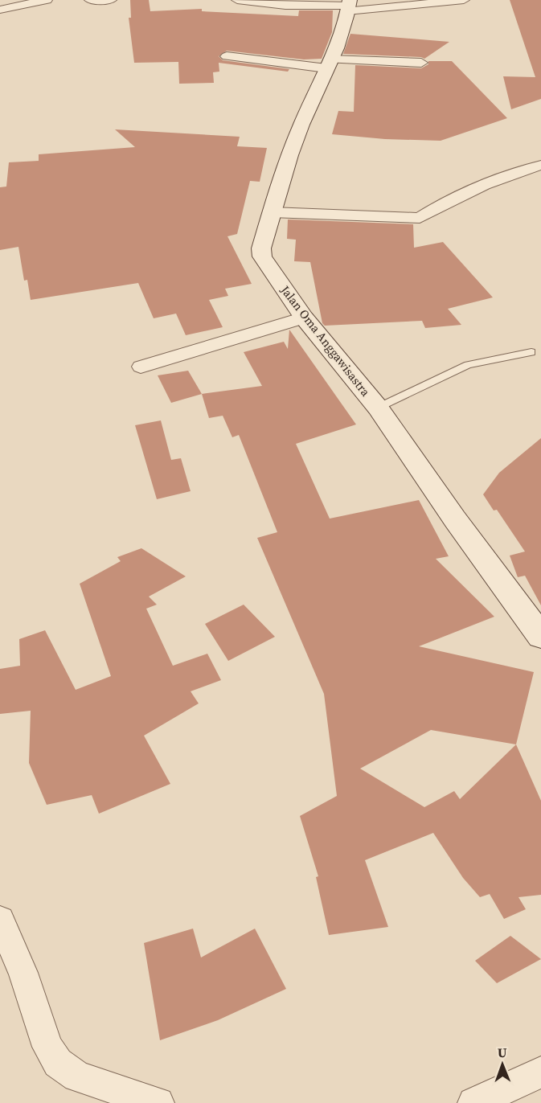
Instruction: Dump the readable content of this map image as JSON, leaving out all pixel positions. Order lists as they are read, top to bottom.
{
  "streets": {
    "main road": ["Jalan Oma Anggawisastra"]
  },
  "north": "top"
}
